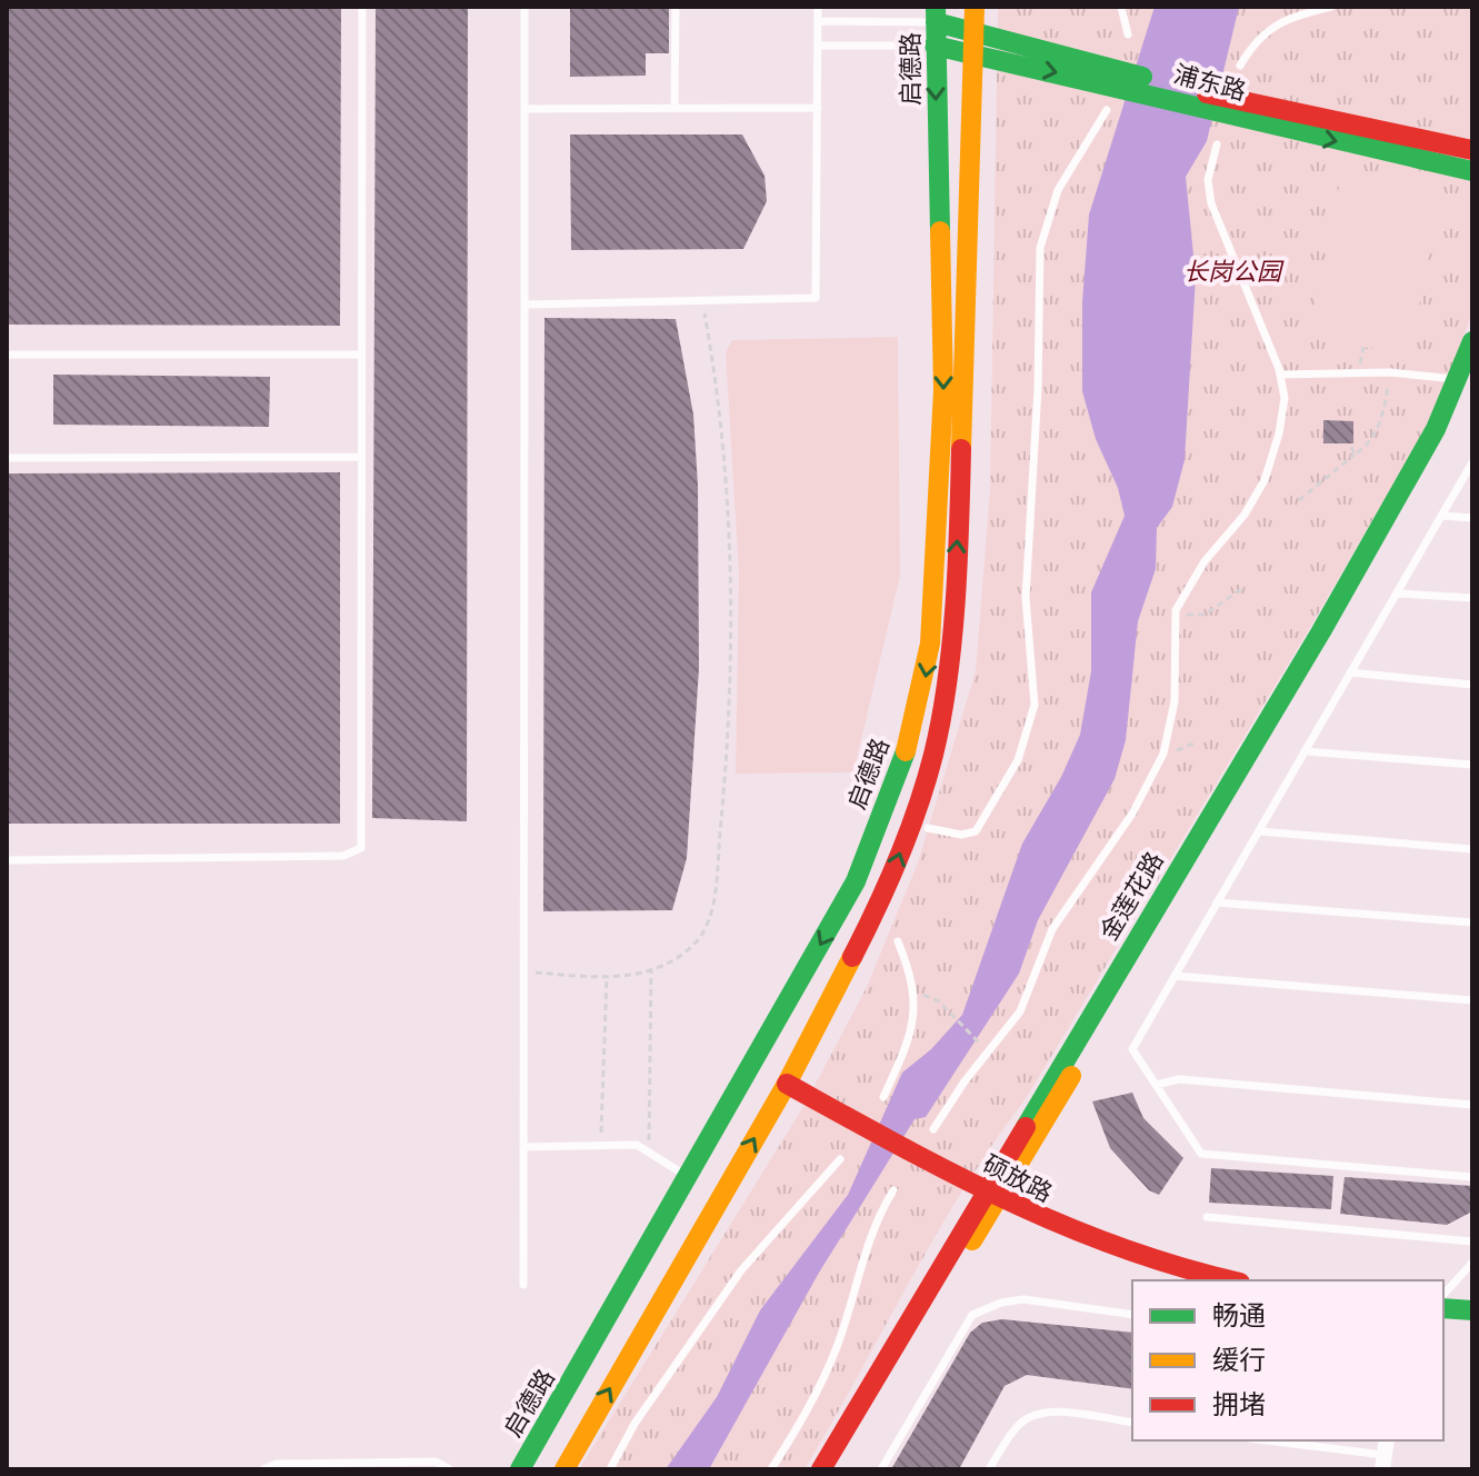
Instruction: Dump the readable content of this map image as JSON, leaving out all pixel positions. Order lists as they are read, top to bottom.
{
  "streets": {
    "street": [
      "启德路",
      "浦东路",
      "金莲花路",
      "硕放路"
    ]
  },
  "crossings": [
    ["启德路", "浦东路"],
    ["金莲花路", "硕放路"]
  ],
  "parks": ["长岗公园"],
  "legend": ["畅通", "缓行", "拥堵"]
}
